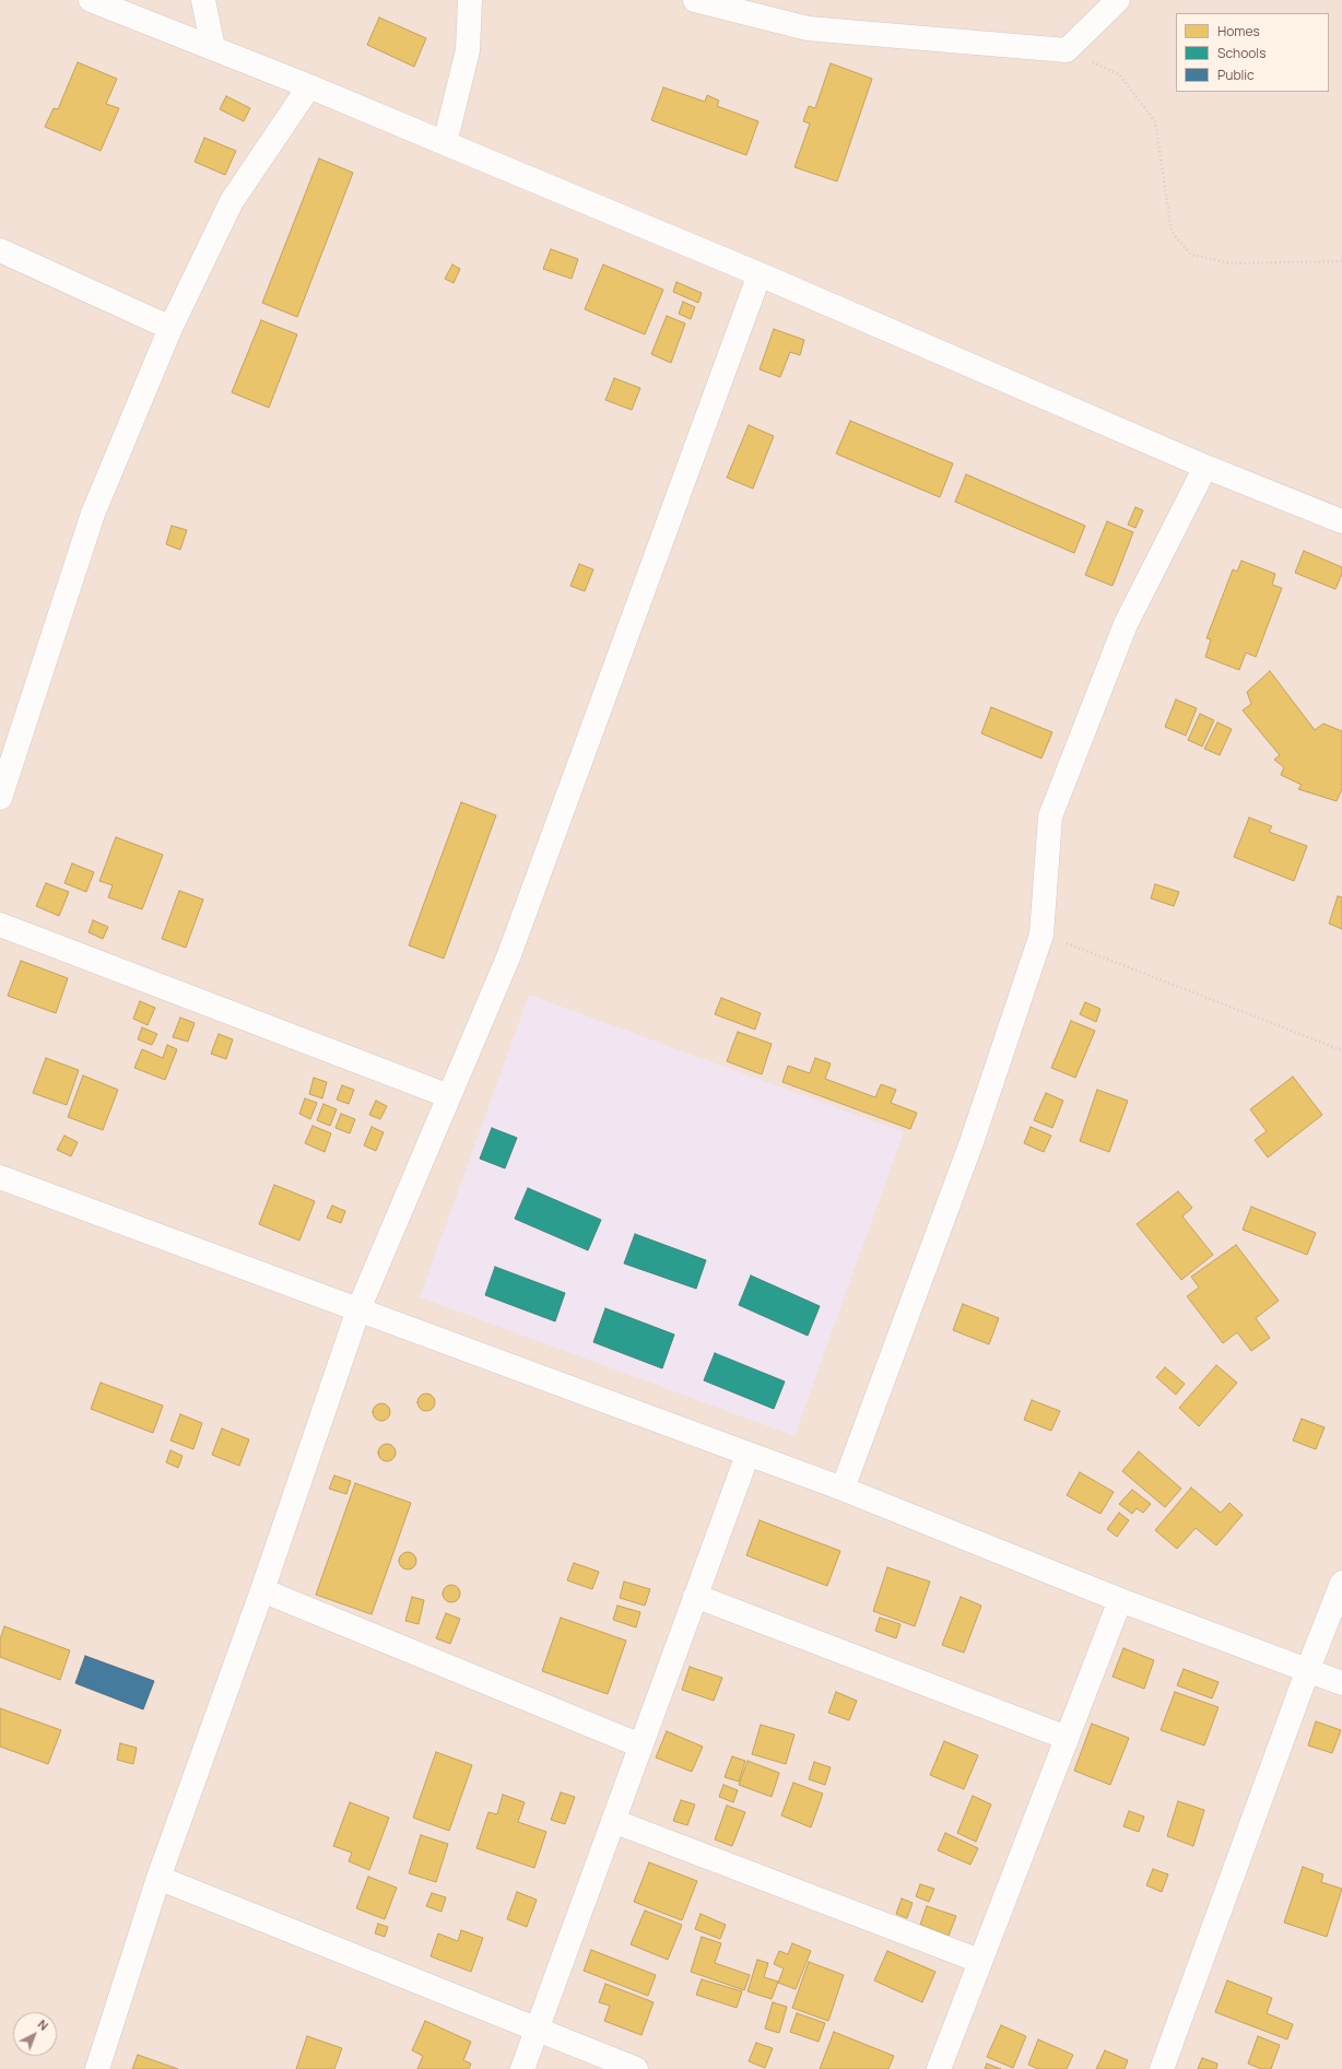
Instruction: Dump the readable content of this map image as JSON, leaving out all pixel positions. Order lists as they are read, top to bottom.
{
  "legend": ["Homes", "Schools", "Public"],
  "north": "top right"
}
